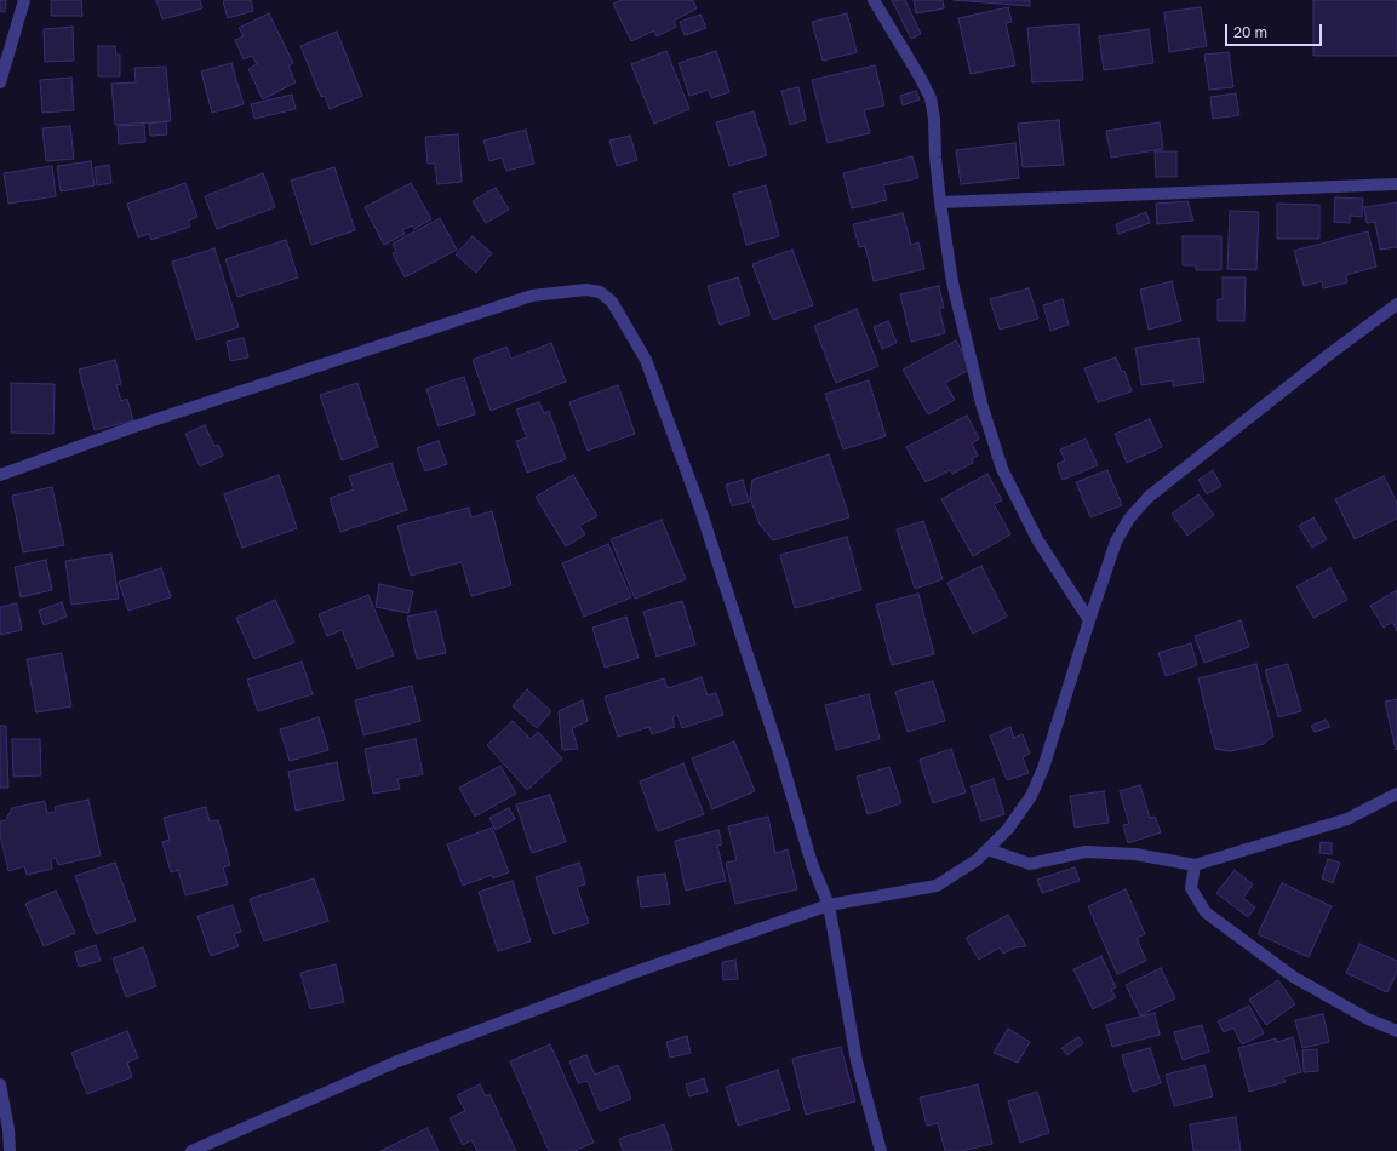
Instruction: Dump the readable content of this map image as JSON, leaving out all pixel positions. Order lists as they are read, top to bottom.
{
  "scale_bar": "20 m"
}
